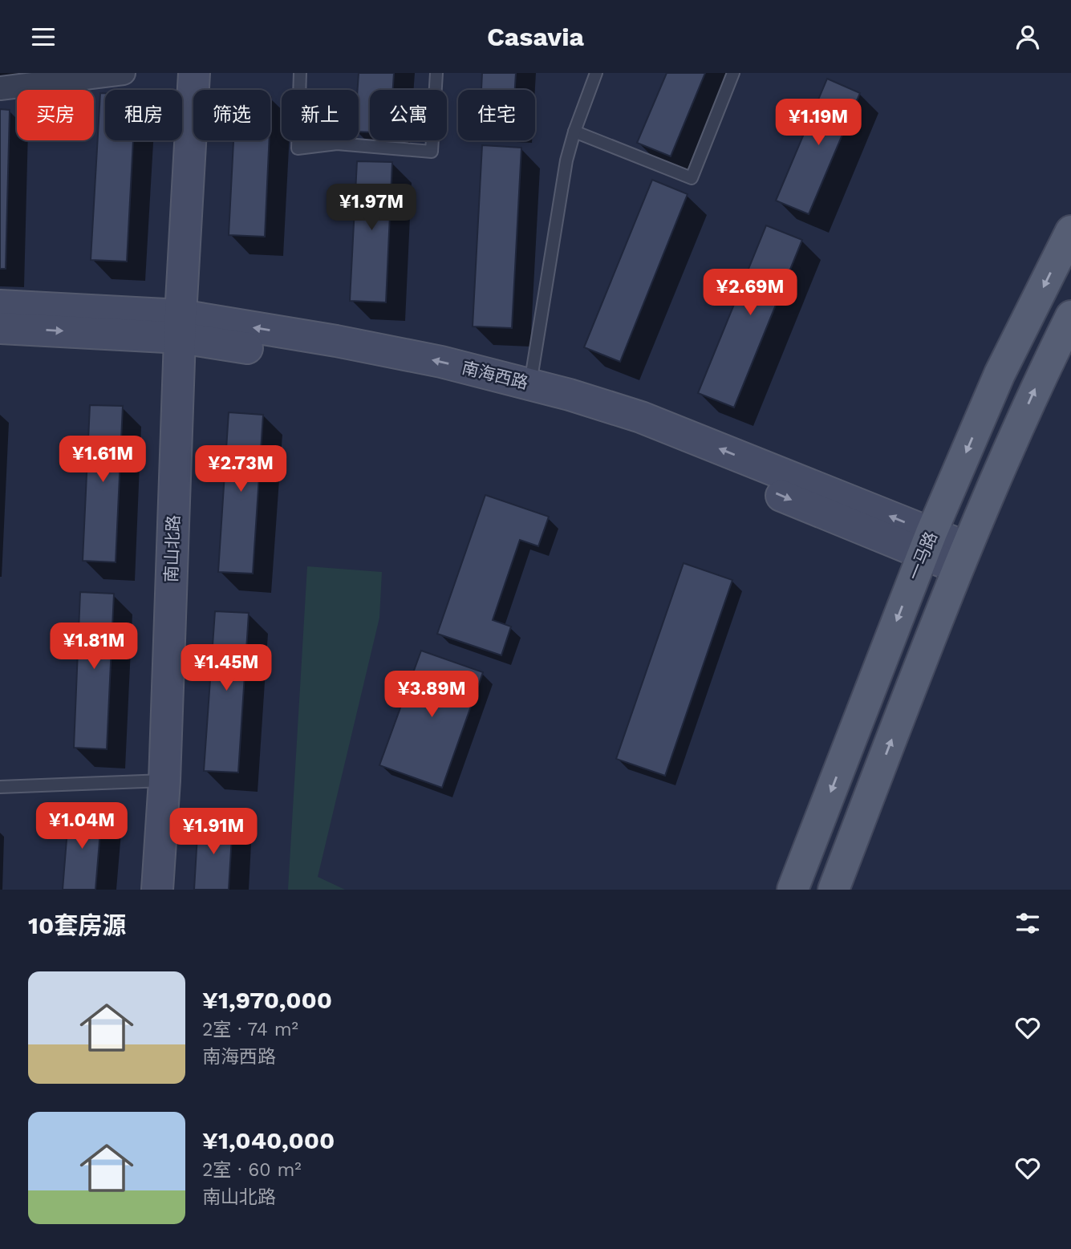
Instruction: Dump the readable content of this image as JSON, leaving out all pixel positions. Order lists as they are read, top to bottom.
{
  "streets": {
    "main road": ["一马路"],
    "street": ["南海西路", "南山北路"]
  },
  "crossings": [
    ["南海西路", "南山北路"],
    ["南海西路", "一马路"]
  ],
  "page": {
    "header": "Casavia",
    "chip": [
      "买房",
      "租房",
      "筛选",
      "新上",
      "公寓",
      "住宅"
    ],
    "price": [
      "¥1.19M",
      "¥1.97M",
      "¥2.69M",
      "¥1.61M",
      "¥2.73M",
      "¥1.81M",
      "¥1.45M",
      "¥3.89M",
      "¥1.04M",
      "¥1.91M"
    ],
    "heading": "10套房源",
    "list": [
      {
        "name": "¥1,970,000",
        "note": "2室 · 74 m² · 南海西路"
      },
      {
        "name": "¥1,040,000",
        "note": "2室 · 60 m² · 南山北路"
      }
    ]
  }
}
